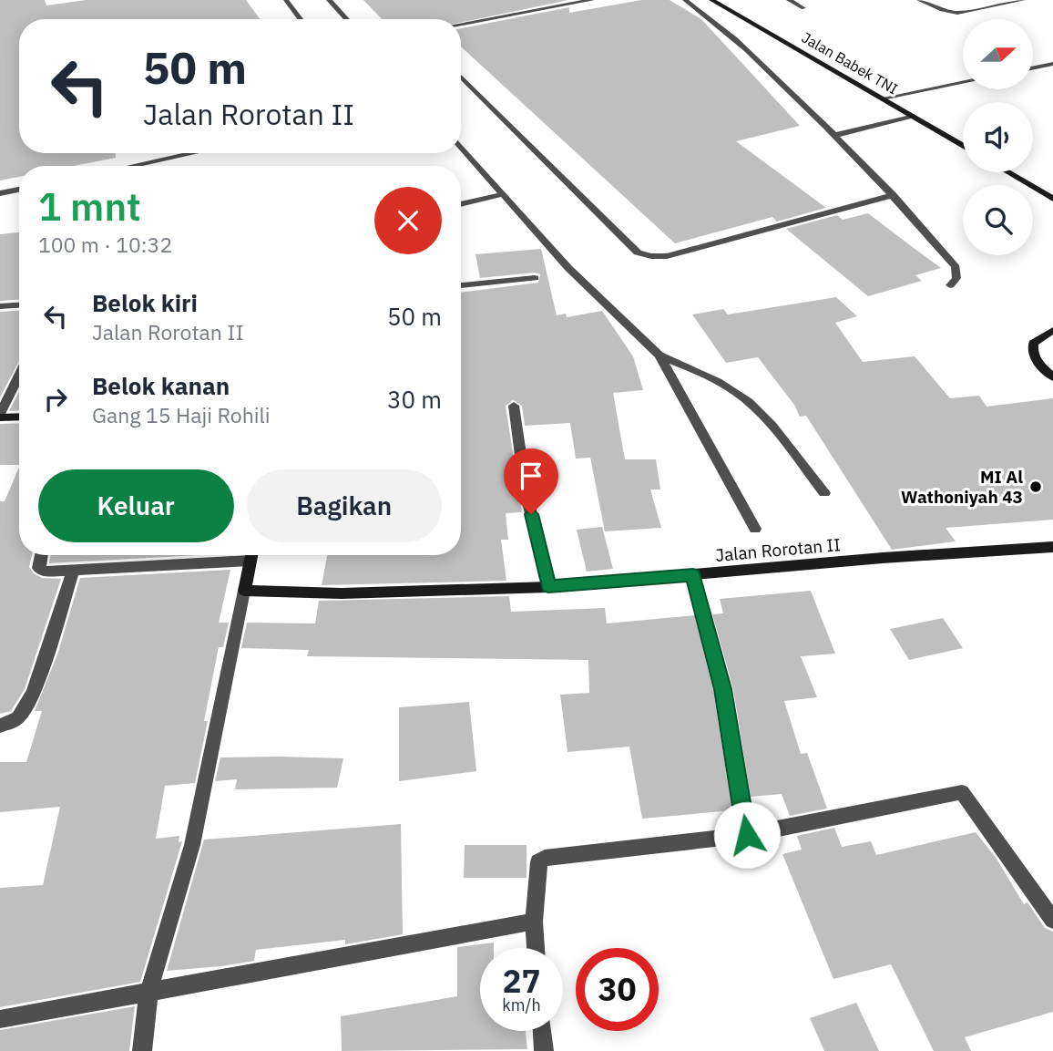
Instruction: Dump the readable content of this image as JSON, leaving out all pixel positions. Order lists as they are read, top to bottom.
{
  "streets": {
    "street": ["Jalan Babek TNI", "Jalan Rorotan II"]
  },
  "places": ["MI Al Wathoniyah 43"],
  "north": "right",
  "page": {
    "turn": ["50 m", "Jalan Rorotan II"],
    "heading": ["1 mnt", "100 m · 10:32"],
    "list": [
      {
        "name": "Belok kiri",
        "note": "Jalan Rorotan II",
        "value": "50 m"
      },
      {
        "name": "Belok kanan",
        "note": "Gang 15 Haji Rohili",
        "value": "30 m"
      }
    ],
    "buttons": ["Keluar", "Bagikan"],
    "speed": "27 km/h",
    "limit": "30"
  }
}
